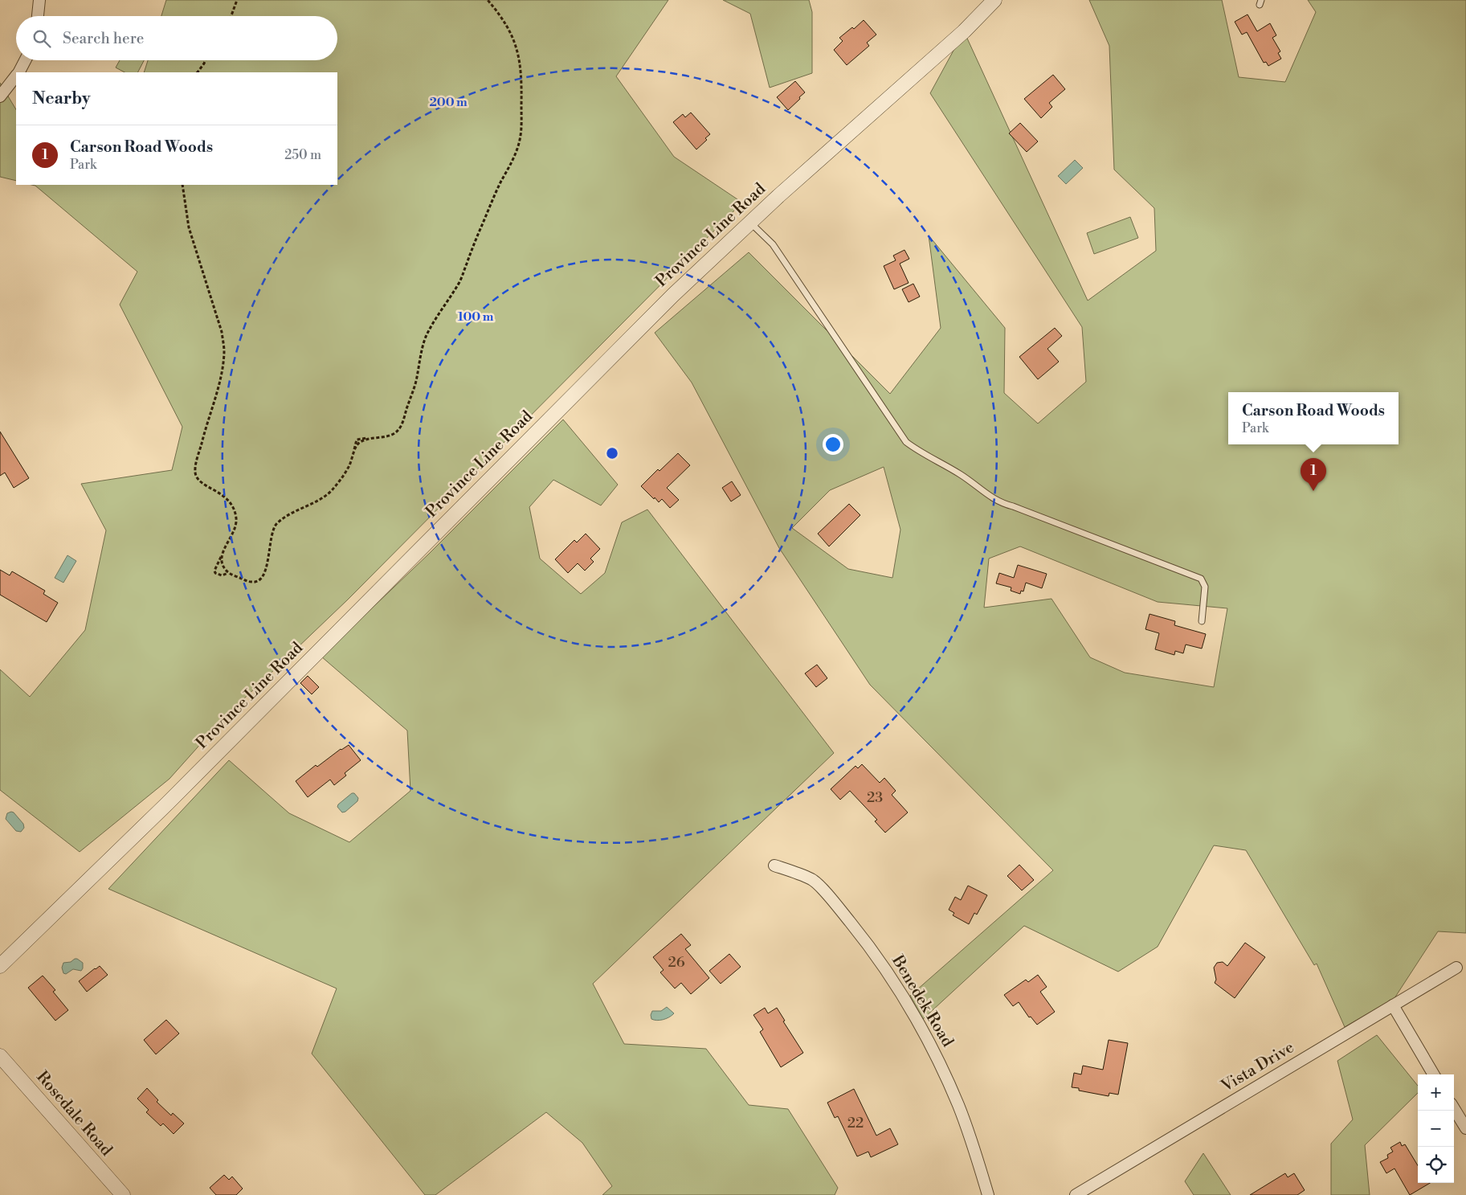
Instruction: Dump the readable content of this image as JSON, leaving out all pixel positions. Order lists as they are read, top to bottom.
{
  "streets": {
    "street": [
      "Province Line Road",
      "Benedek Road",
      "Vista Drive",
      "Rosedale Road"
    ]
  },
  "house_numbers": ["23", "26", "22"],
  "page": {
    "search": "Search here",
    "heading": "Nearby",
    "list": [
      {
        "mark": "1",
        "name": "Carson Road Woods",
        "note": "Park",
        "value": "250 m"
      }
    ],
    "popup": ["Carson Road Woods", "Park"],
    "pins": "1",
    "map_buttons": ["+", "−"]
  },
  "rings": ["200 m", "100 m"]
}
